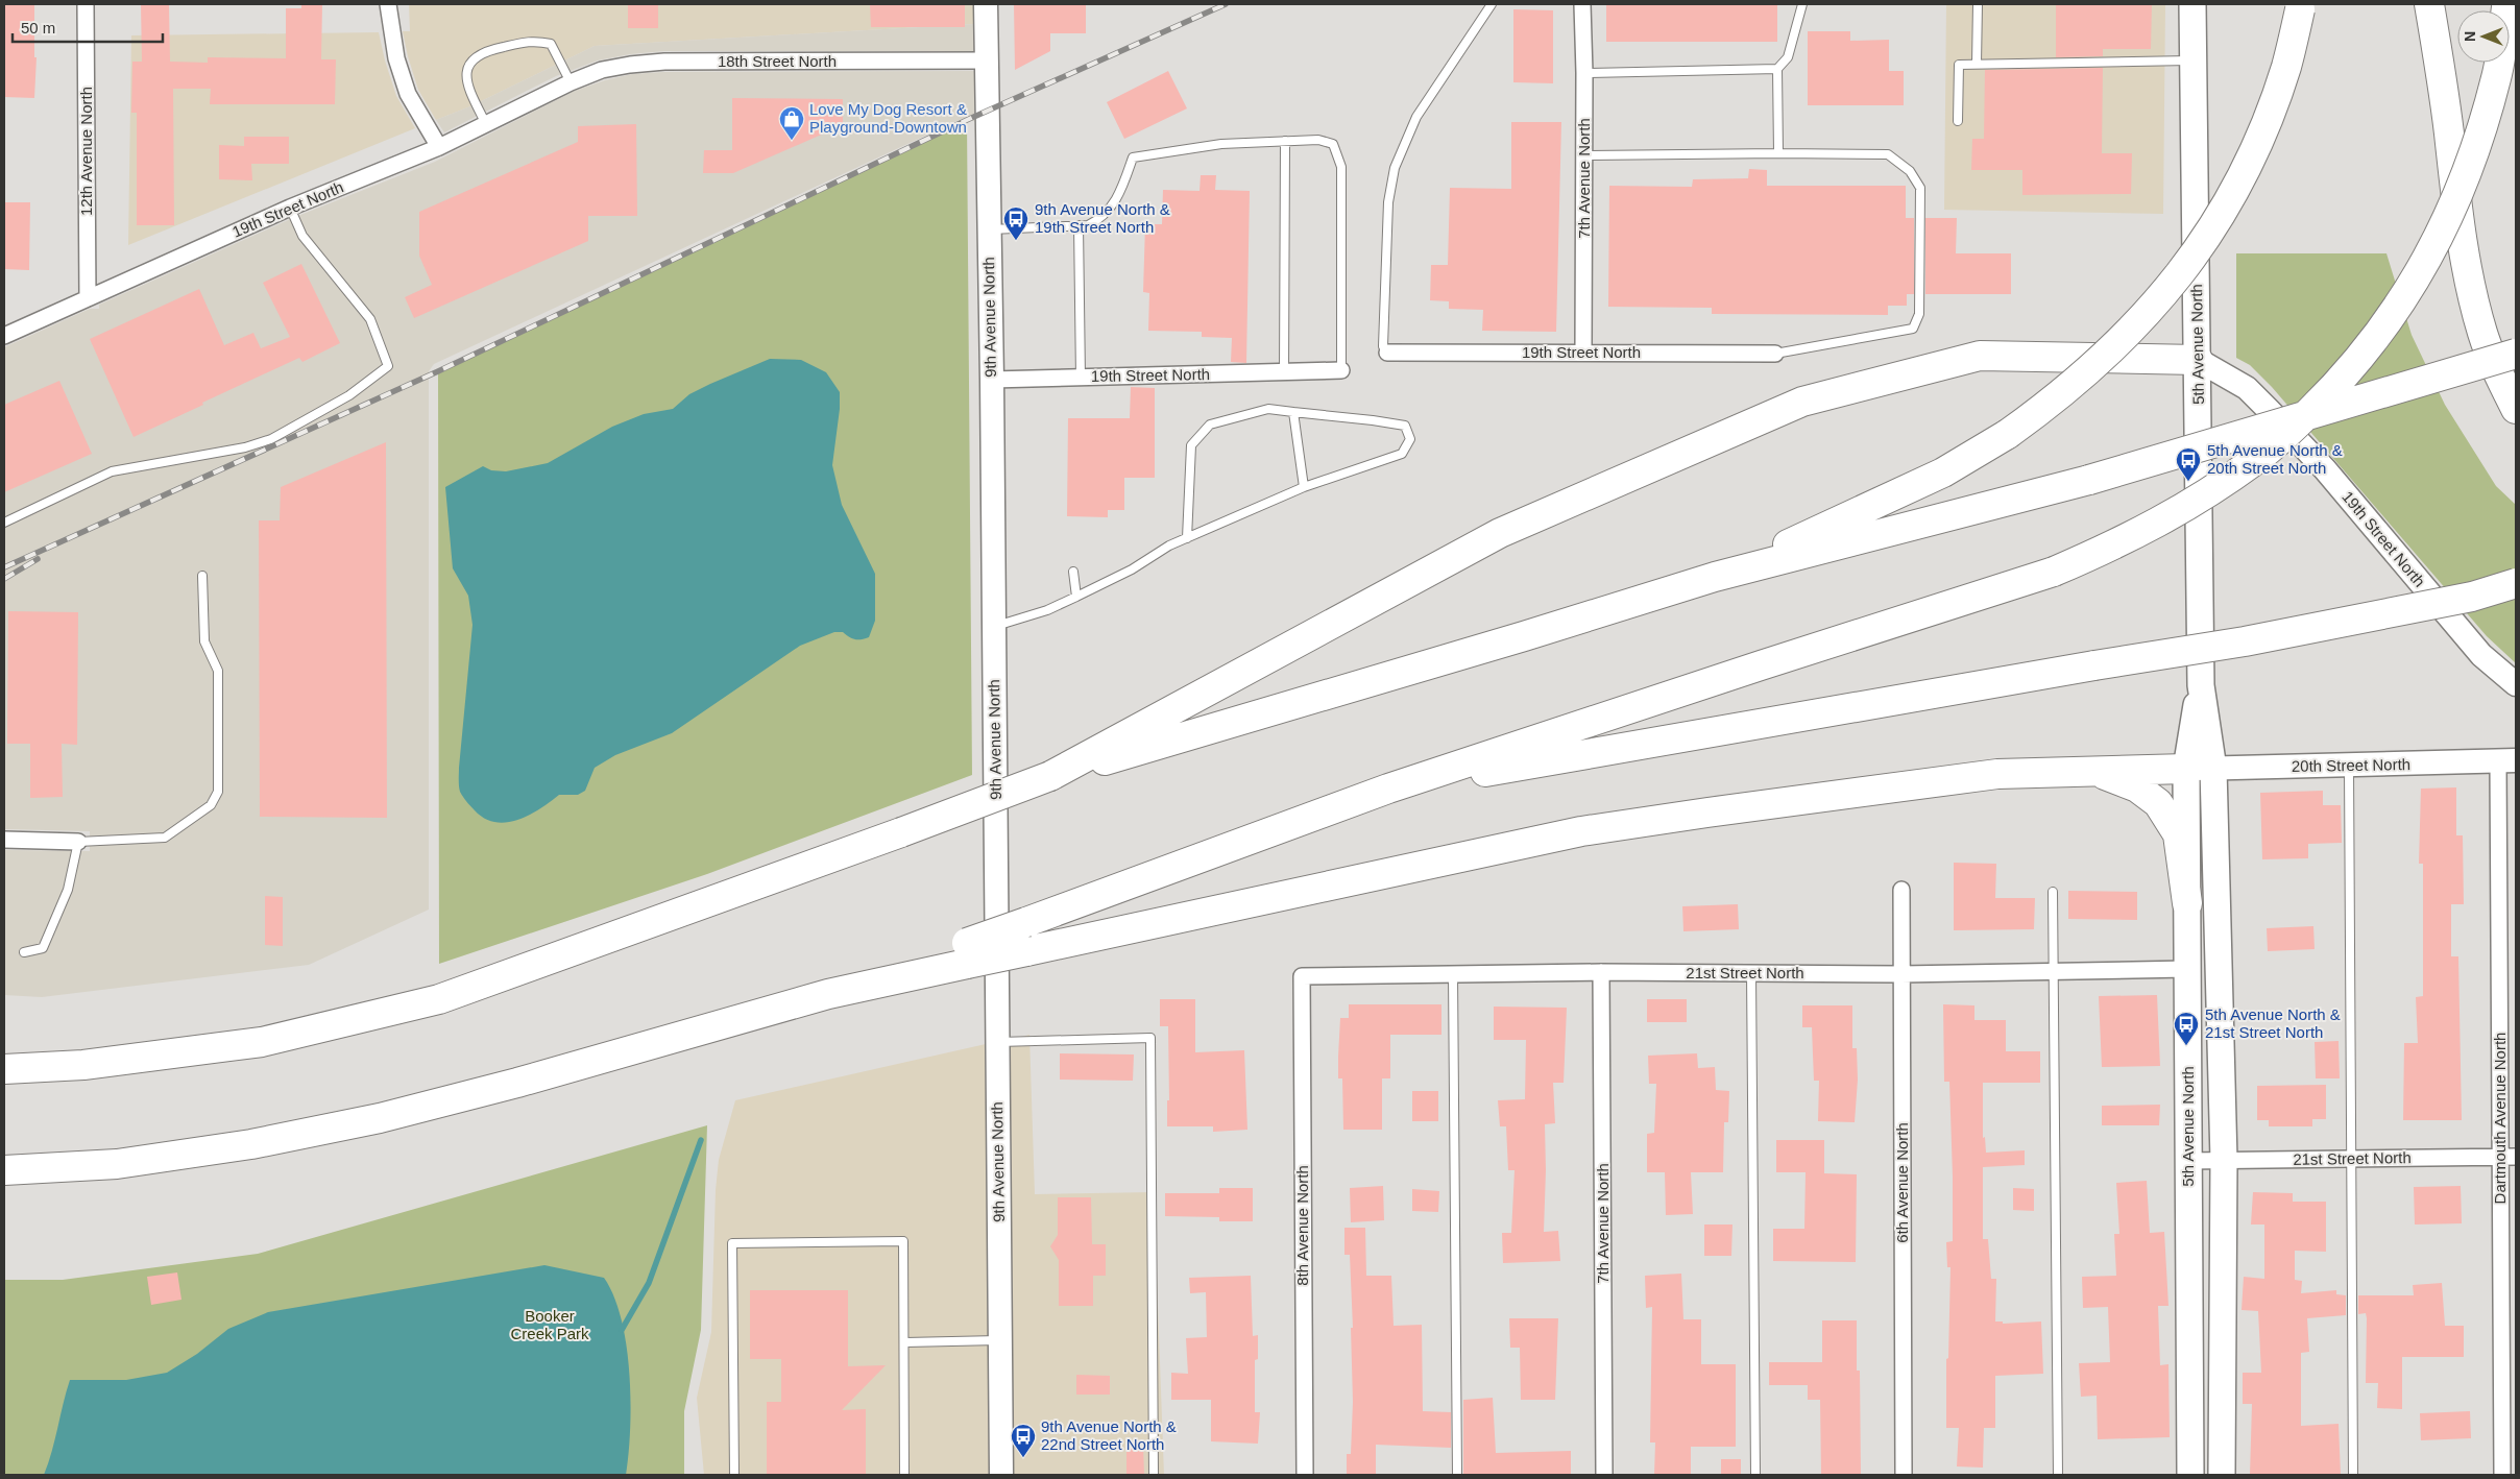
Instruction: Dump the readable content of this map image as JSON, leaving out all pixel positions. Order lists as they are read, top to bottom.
{
  "streets": {
    "main road": ["5th Avenue North"],
    "street": [
      "18th Street North",
      "12th Avenue North",
      "7th Avenue North",
      "19th Street North",
      "9th Avenue North",
      "20th Street North",
      "21st Street North",
      "Dartmouth Avenue North",
      "6th Avenue North",
      "8th Avenue North"
    ]
  },
  "crossings": [
    ["18th Street North", "19th Street North"],
    ["18th Street North", "9th Avenue North"],
    ["12th Avenue North", "19th Street North"],
    ["7th Avenue North", "19th Street North"],
    ["7th Avenue North", "21st Street North"],
    ["19th Street North", "9th Avenue North"],
    ["19th Street North", "5th Avenue North"],
    ["5th Avenue North", "20th Street North"],
    ["5th Avenue North", "21st Street North"],
    ["20th Street North", "Dartmouth Avenue North"],
    ["21st Street North", "Dartmouth Avenue North"],
    ["21st Street North", "6th Avenue North"],
    ["21st Street North", "8th Avenue North"]
  ],
  "parks": ["Booker Creek Park"],
  "places": {
    "shop": ["Love My Dog Resort & Playground-Downtown"],
    "bus stop": [
      "9th Avenue North & 19th Street North",
      "5th Avenue North & 20th Street North",
      "5th Avenue North & 21st Street North",
      "9th Avenue North & 22nd Street North"
    ]
  },
  "scale_bar": "50 m",
  "north": "left"
}
